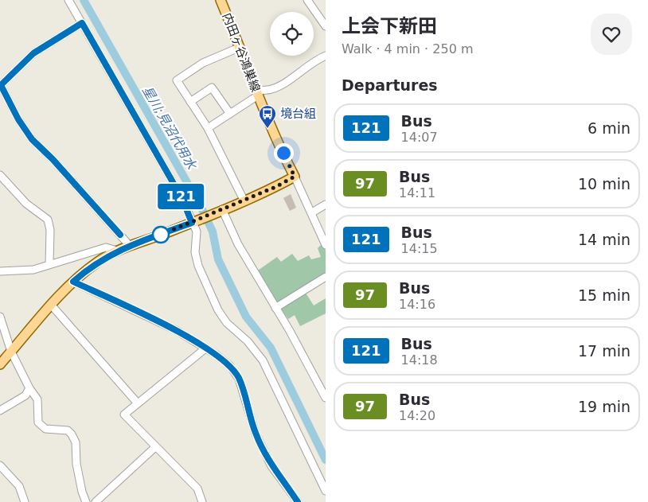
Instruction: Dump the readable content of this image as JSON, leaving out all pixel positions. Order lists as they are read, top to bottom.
{
  "streets": {
    "main road": ["内田ヶ谷鴻巣線"]
  },
  "water": ["星川;見沼代用水"],
  "places": {
    "bus stop": ["境台組"]
  },
  "lines": ["bus line 121"],
  "page": {
    "on_map": "121",
    "heading": [
      ["上会下新田", "Walk · 4 min · 250 m"],
      "Departures"
    ],
    "list": [
      {
        "mark": "121",
        "name": "Bus",
        "note": "14:07",
        "value": "6 min"
      },
      {
        "mark": "97",
        "name": "Bus",
        "note": "14:11",
        "value": "10 min"
      },
      {
        "mark": "121",
        "name": "Bus",
        "note": "14:15",
        "value": "14 min"
      },
      {
        "mark": "97",
        "name": "Bus",
        "note": "14:16",
        "value": "15 min"
      },
      {
        "mark": "121",
        "name": "Bus",
        "note": "14:18",
        "value": "17 min"
      },
      {
        "mark": "97",
        "name": "Bus",
        "note": "14:20",
        "value": "19 min"
      }
    ]
  }
}
